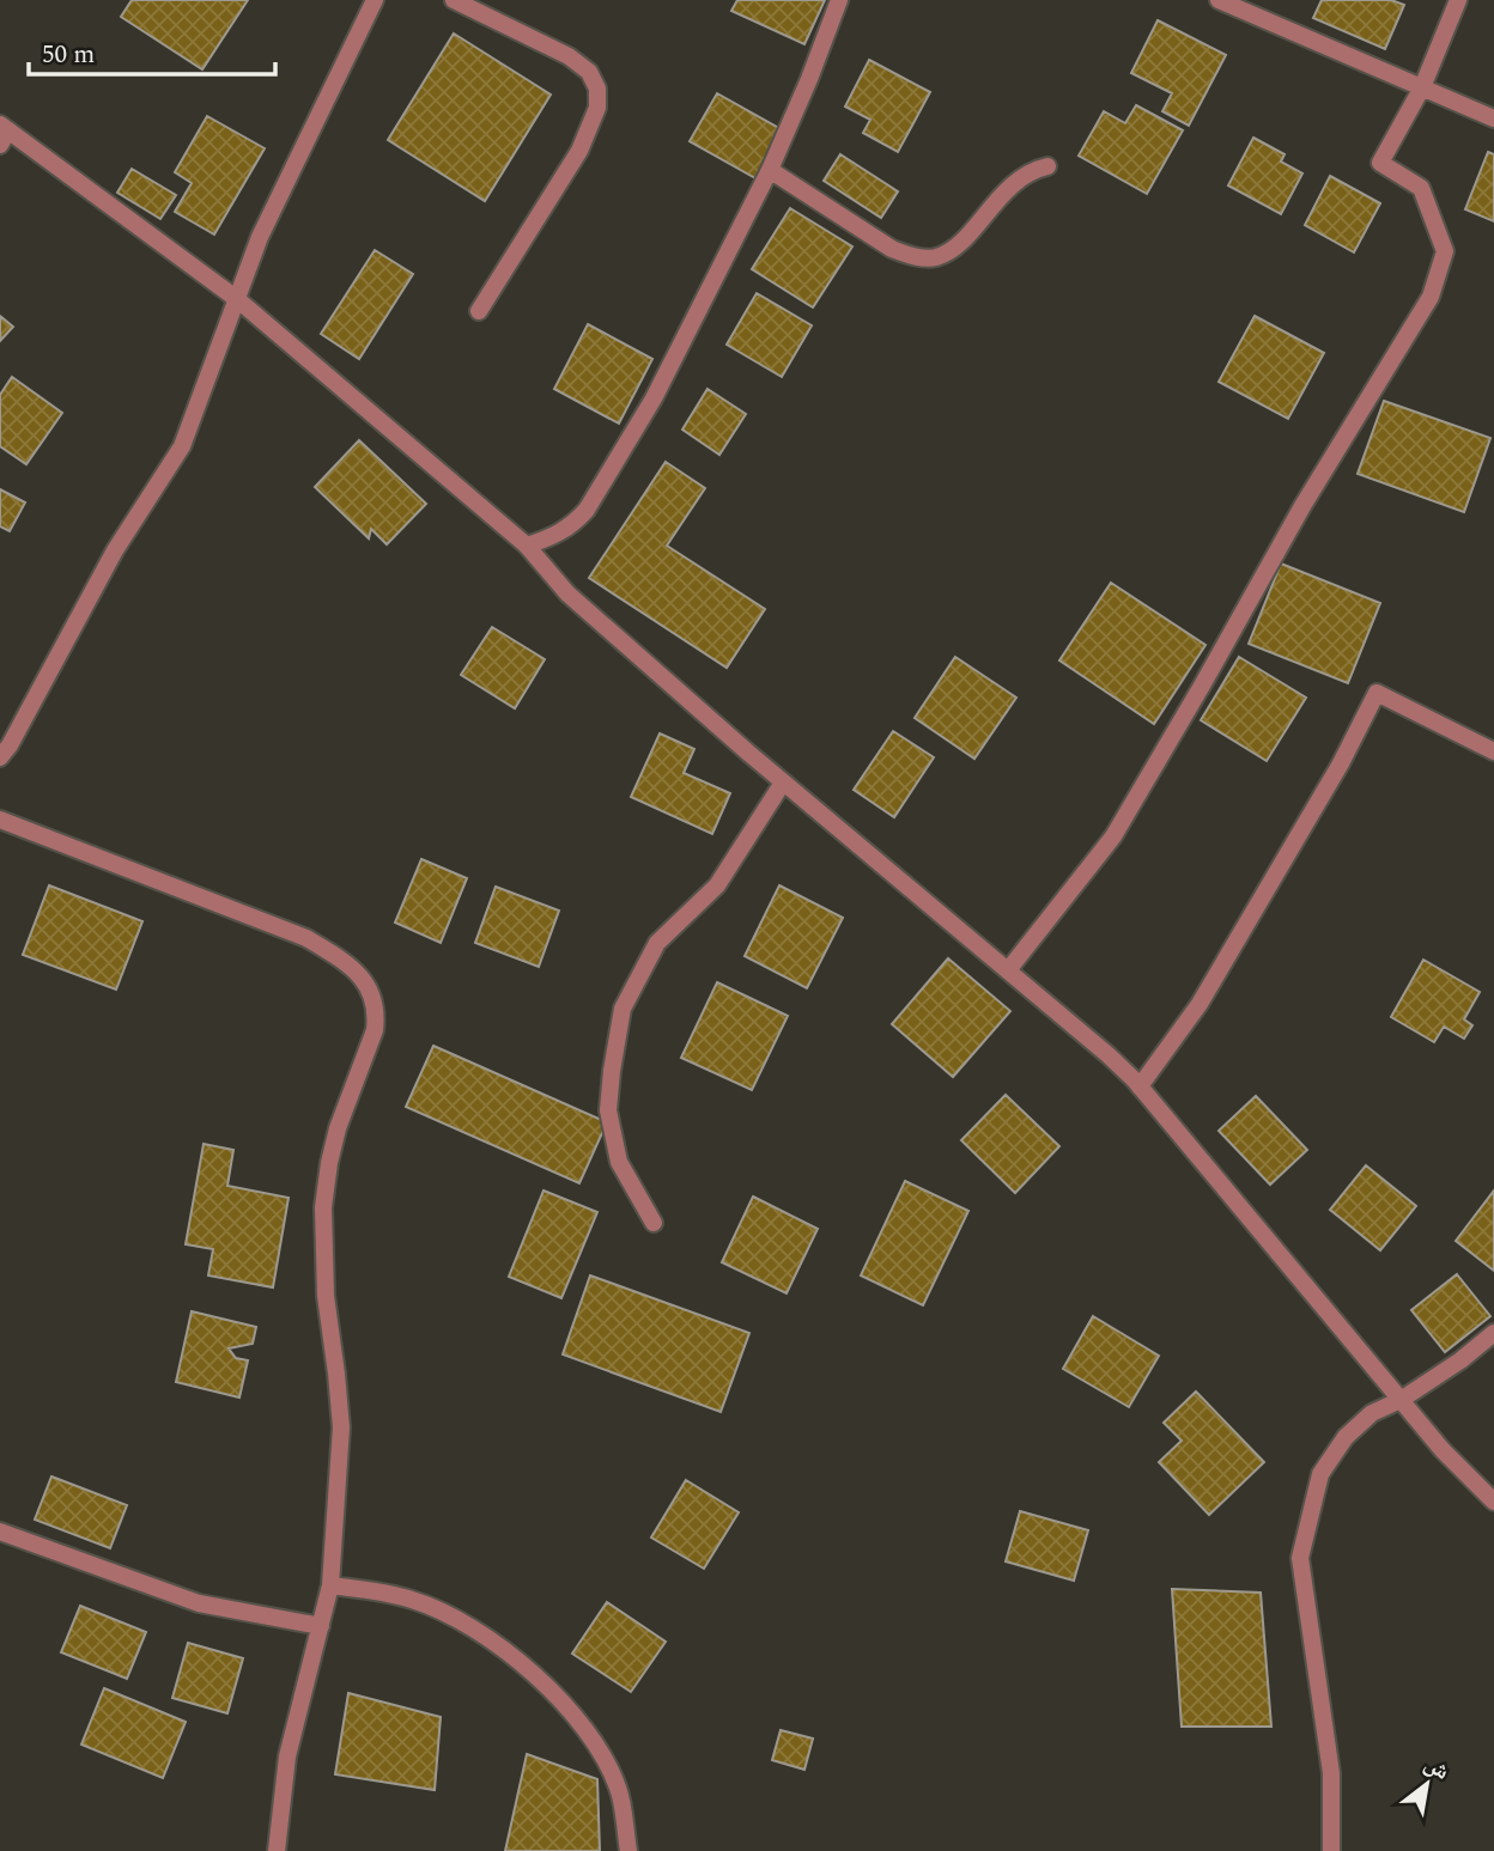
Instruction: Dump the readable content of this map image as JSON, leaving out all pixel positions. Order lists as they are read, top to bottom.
{
  "scale_bar": "50 m",
  "north": "top right"
}
